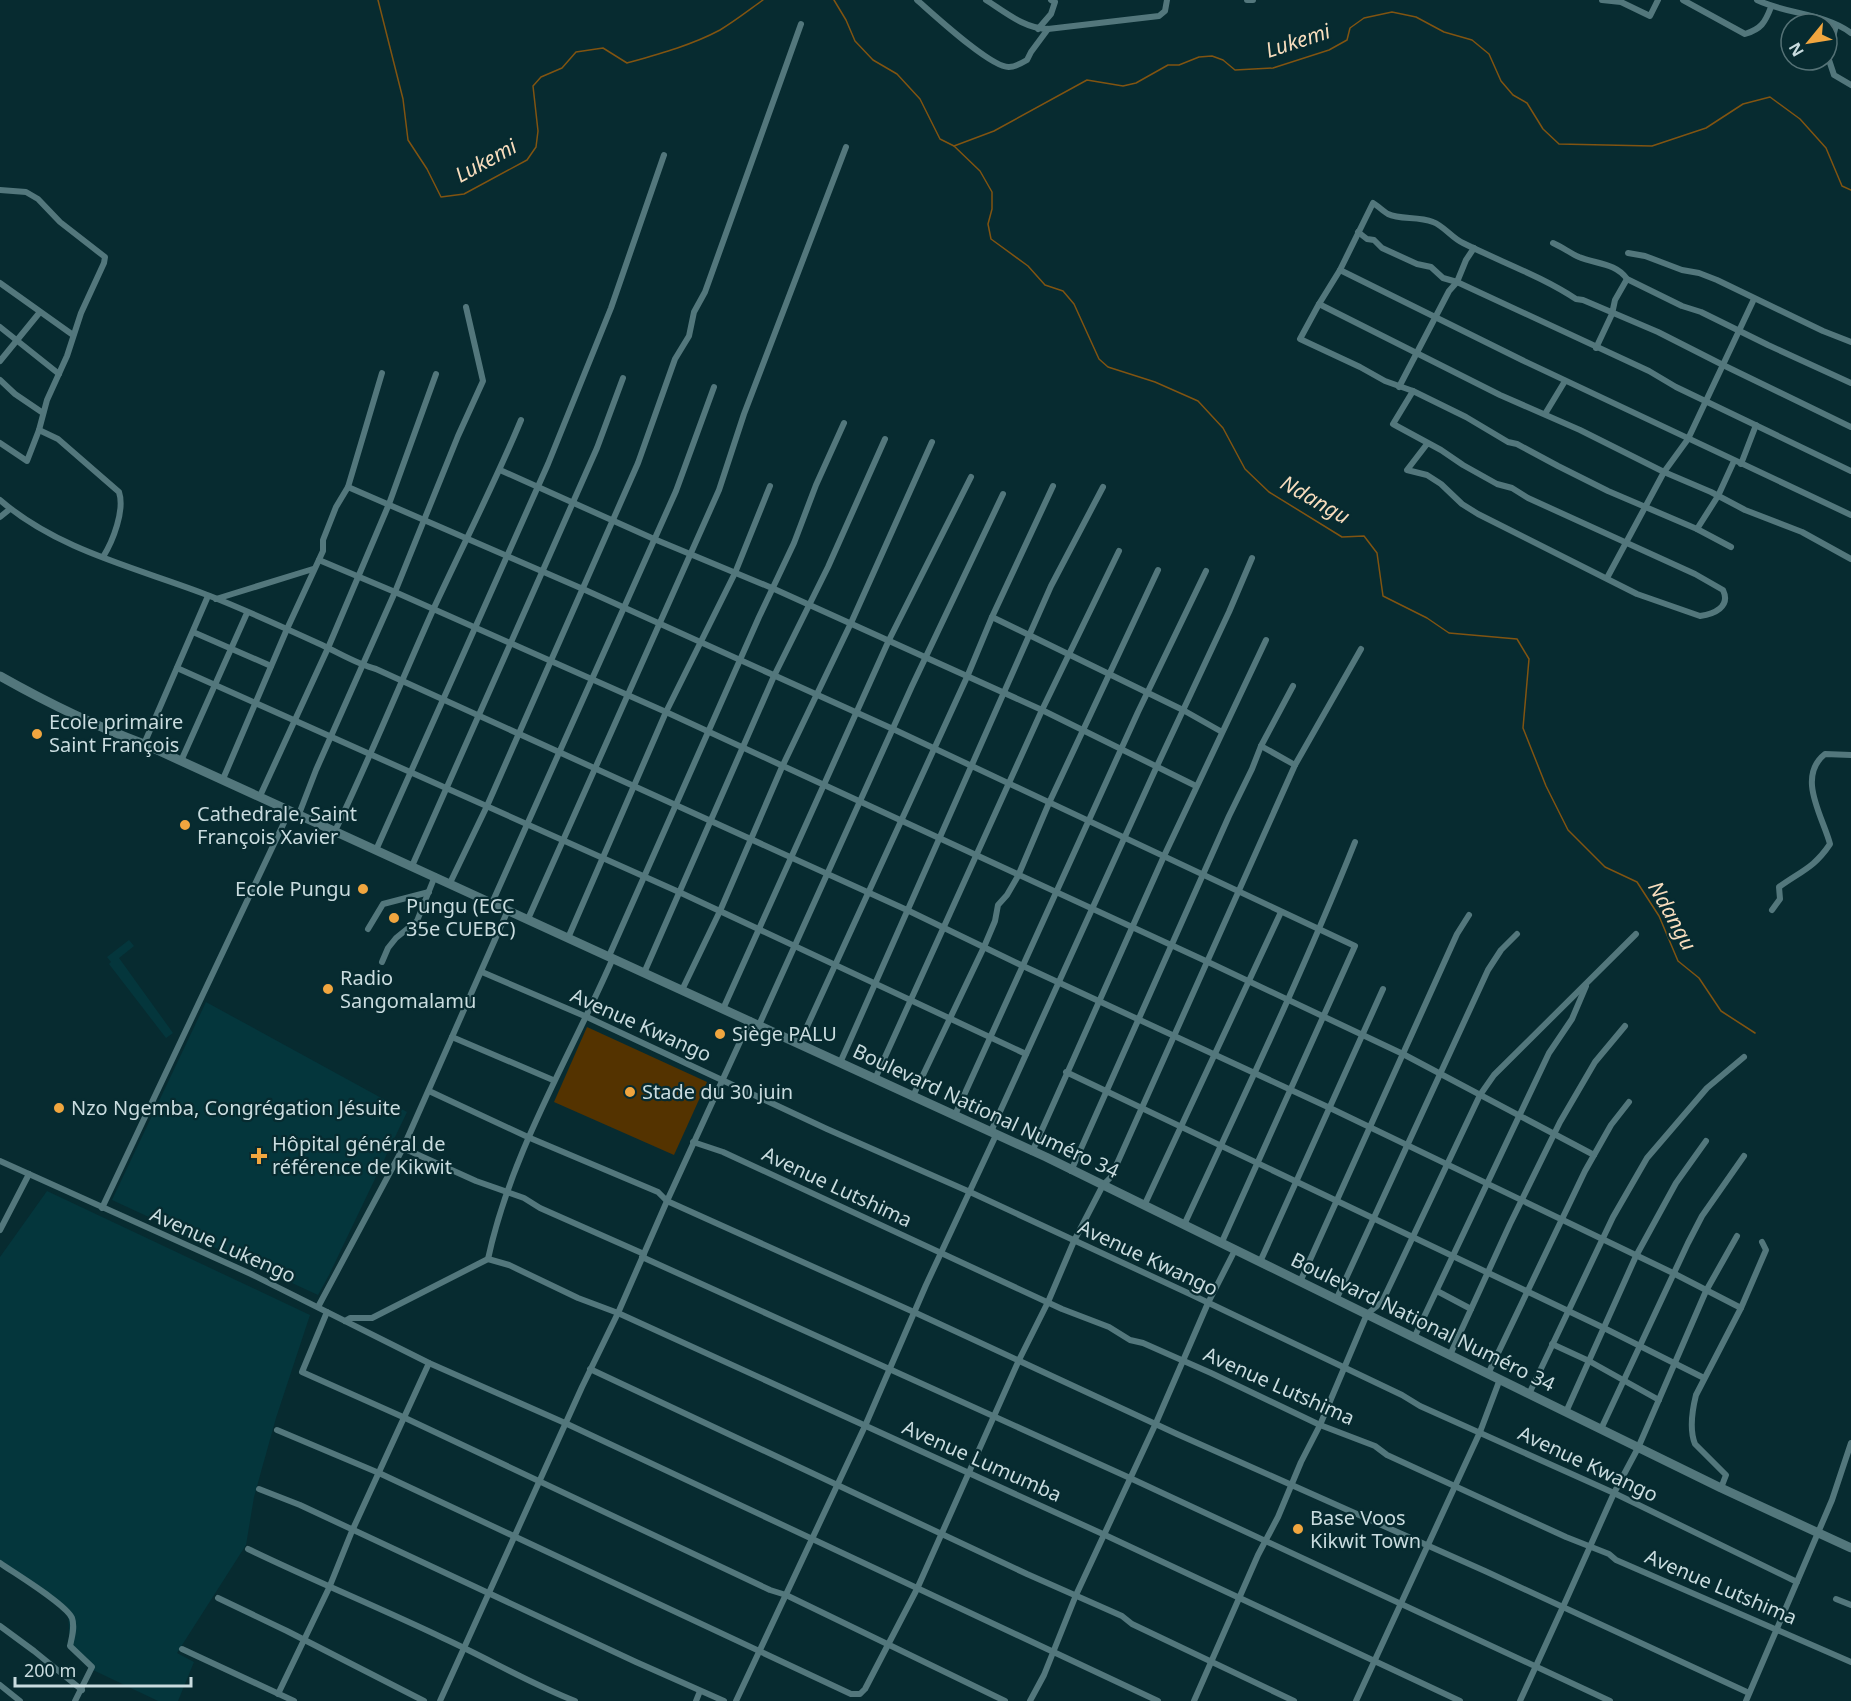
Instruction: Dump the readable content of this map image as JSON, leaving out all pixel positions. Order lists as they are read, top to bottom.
{
  "streets": {
    "main road": ["Boulevard National Numéro 34"],
    "street": [
      "Avenue Kwango",
      "Avenue Lutshima",
      "Avenue Lukengo",
      "Avenue Lumumba"
    ]
  },
  "water": ["Lukemi", "Ndangu"],
  "places": {
    "other": [
      "Ecole primaire Saint François",
      "Cathedrale, Saint François Xavier",
      "Ecole Pungu",
      "Pungu (ECC 35e CUEBC)",
      "Radio Sangomalamu",
      "Siège PALU",
      "Stade du 30 juin",
      "Nzo Ngemba, Congrégation Jésuite",
      "Base Voos Kikwit Town"
    ],
    "health": ["Hôpital général de référence de Kikwit"]
  },
  "scale_bar": "200 m",
  "north": "bottom left"
}
